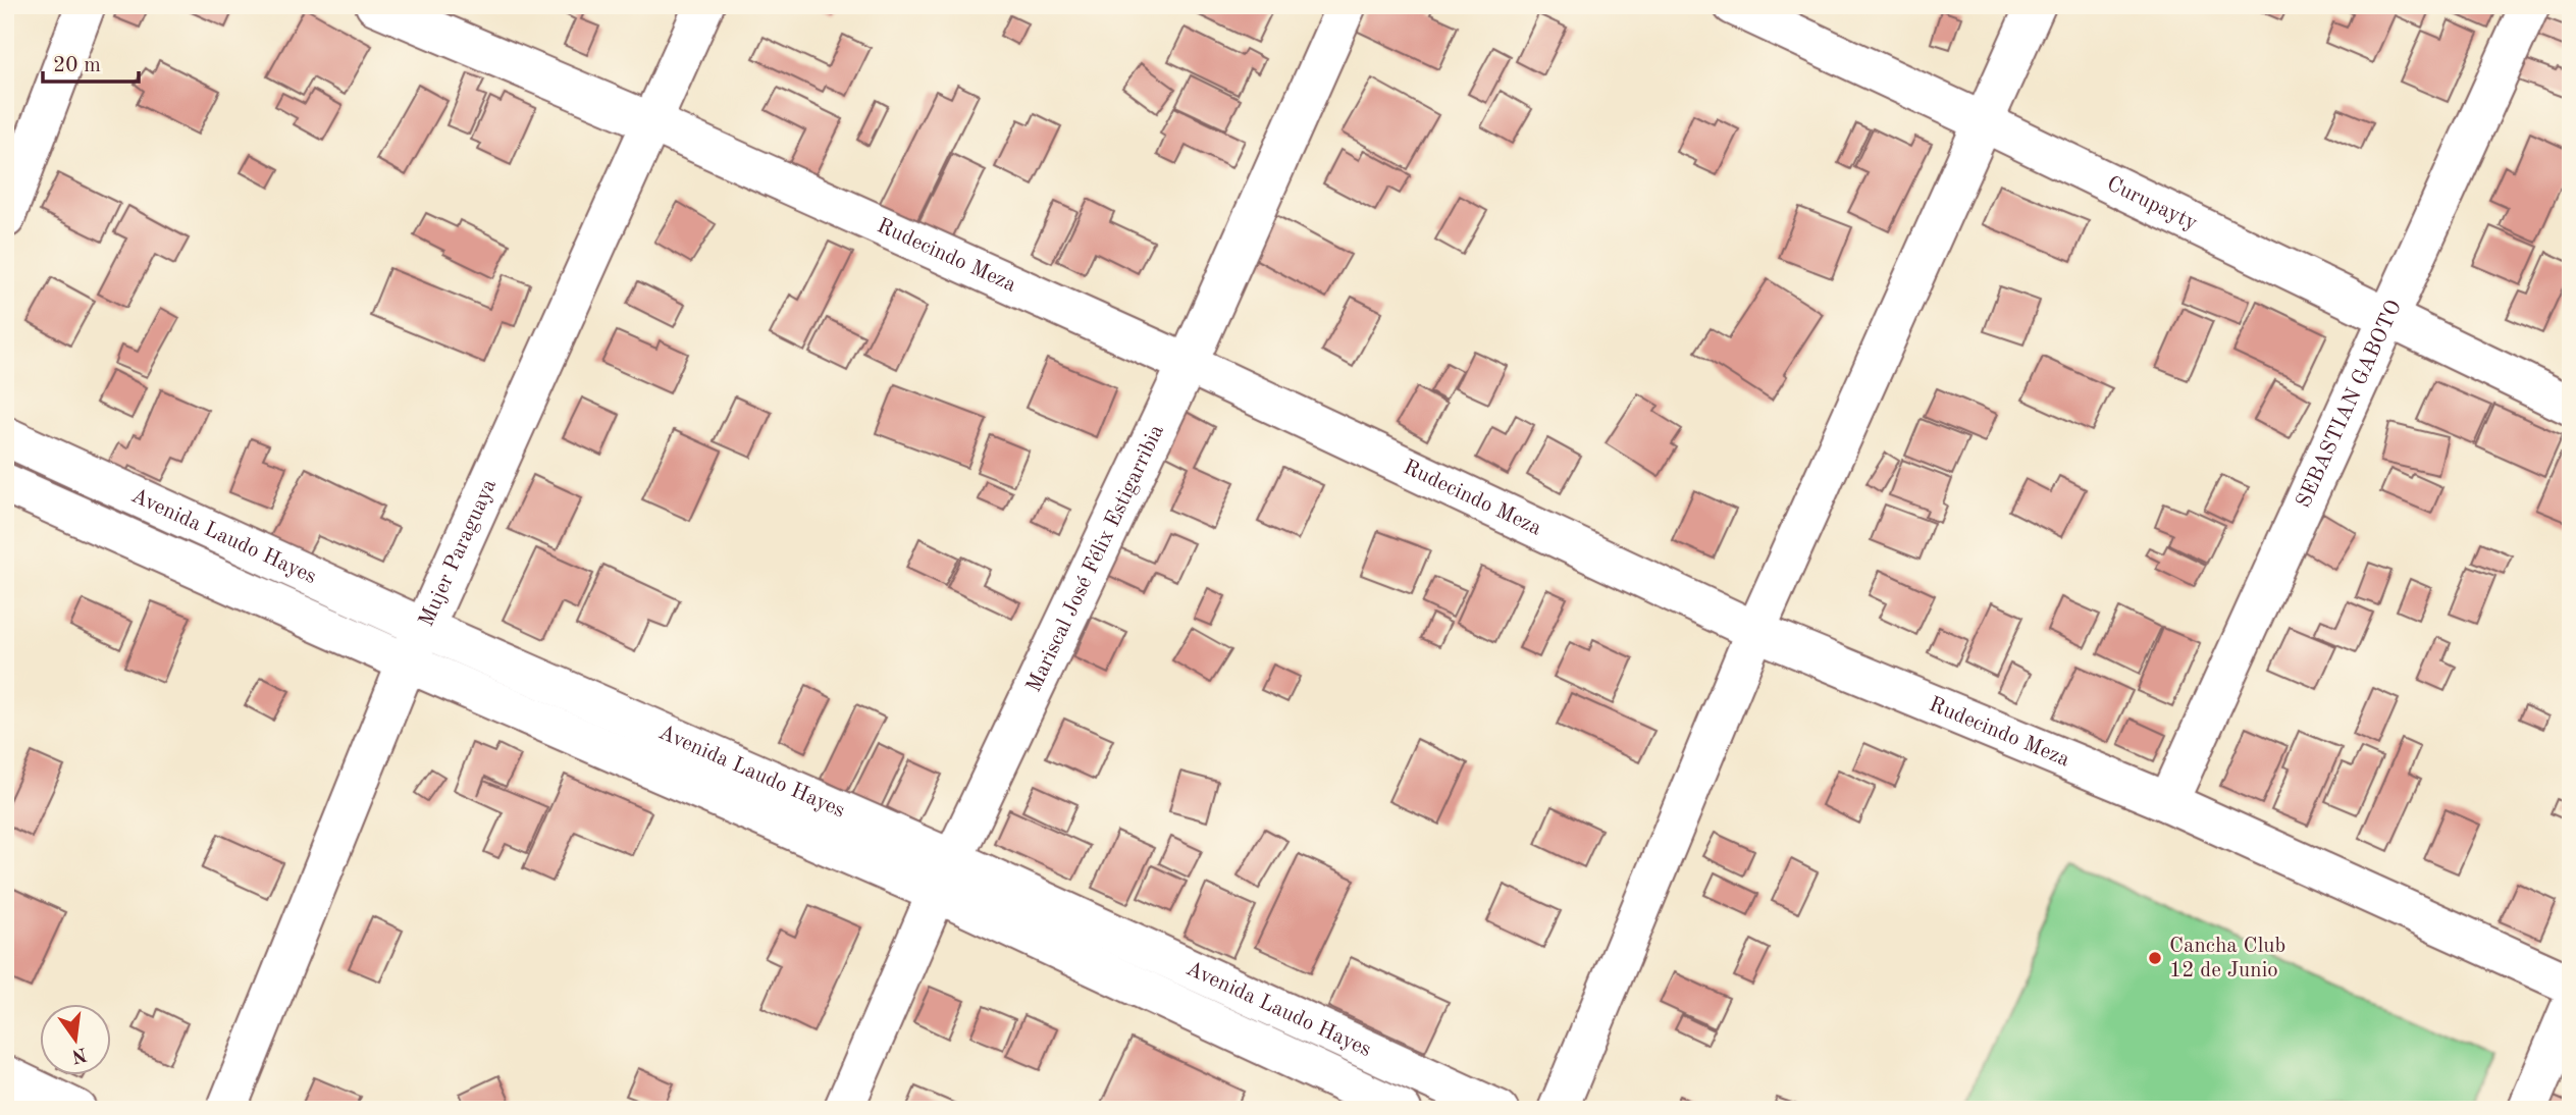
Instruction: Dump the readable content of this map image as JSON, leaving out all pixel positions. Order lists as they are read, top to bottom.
{
  "streets": {
    "street": [
      "Curupayty",
      "Rudecindo Meza",
      "SEBASTIAN GABOTO",
      "Avenida Laudo Hayes",
      "Mujer Paraguaya",
      "Mariscal José Félix Estigarribia"
    ]
  },
  "crossings": [
    ["Curupayty", "SEBASTIAN GABOTO"],
    ["Rudecindo Meza", "SEBASTIAN GABOTO"],
    ["Rudecindo Meza", "Mujer Paraguaya"],
    ["Rudecindo Meza", "Mariscal José Félix Estigarribia"],
    ["Avenida Laudo Hayes", "Mujer Paraguaya"],
    ["Avenida Laudo Hayes", "Mariscal José Félix Estigarribia"]
  ],
  "places": ["Cancha Club 12 de Junio"],
  "scale_bar": "20 m",
  "north": "bottom"
}
